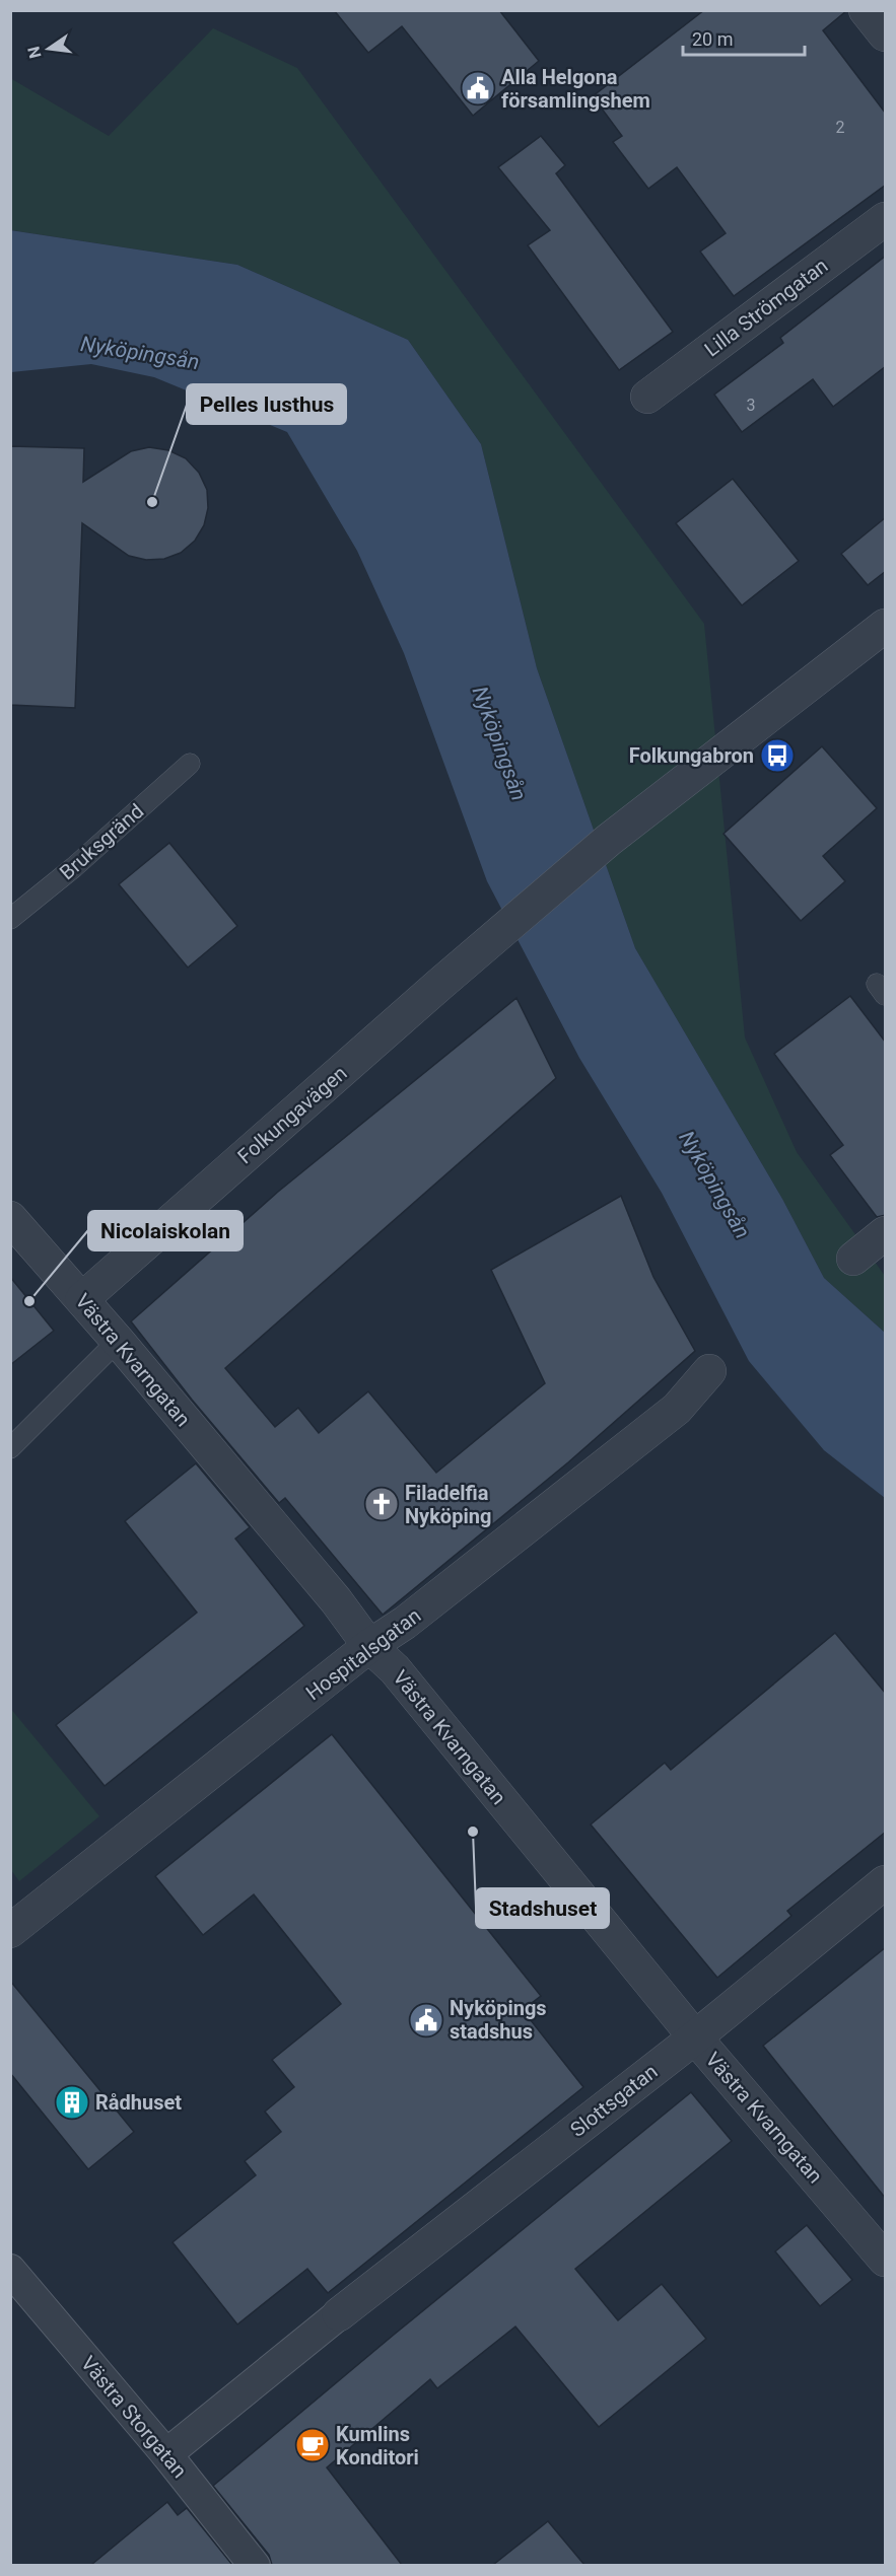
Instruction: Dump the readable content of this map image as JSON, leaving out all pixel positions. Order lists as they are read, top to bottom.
{
  "streets": {
    "street": [
      "Lilla Strömgatan",
      "Folkungavägen",
      "Västra Kvarngatan",
      "Hospitalsgatan",
      "Slottsgatan",
      "Västra Storgatan"
    ],
    "lane": ["Bruksgränd"]
  },
  "crossings": [
    ["Folkungavägen", "Västra Kvarngatan"],
    ["Västra Kvarngatan", "Hospitalsgatan"],
    ["Västra Kvarngatan", "Slottsgatan"]
  ],
  "water": ["Nyköpingsån"],
  "places": {
    "public building": ["Alla Helgona församlingshem", "Nyköpings stadshus"],
    "other": ["Pelles lusthus", "Nicolaiskolan", "Stadshuset"],
    "bus stop": ["Folkungabron"],
    "church": ["Filadelfia Nyköping"],
    "building": ["Rådhuset"],
    "cafe": ["Kumlins Konditori"]
  },
  "house_numbers": ["2", "3"],
  "scale_bar": "20 m",
  "north": "left"
}
